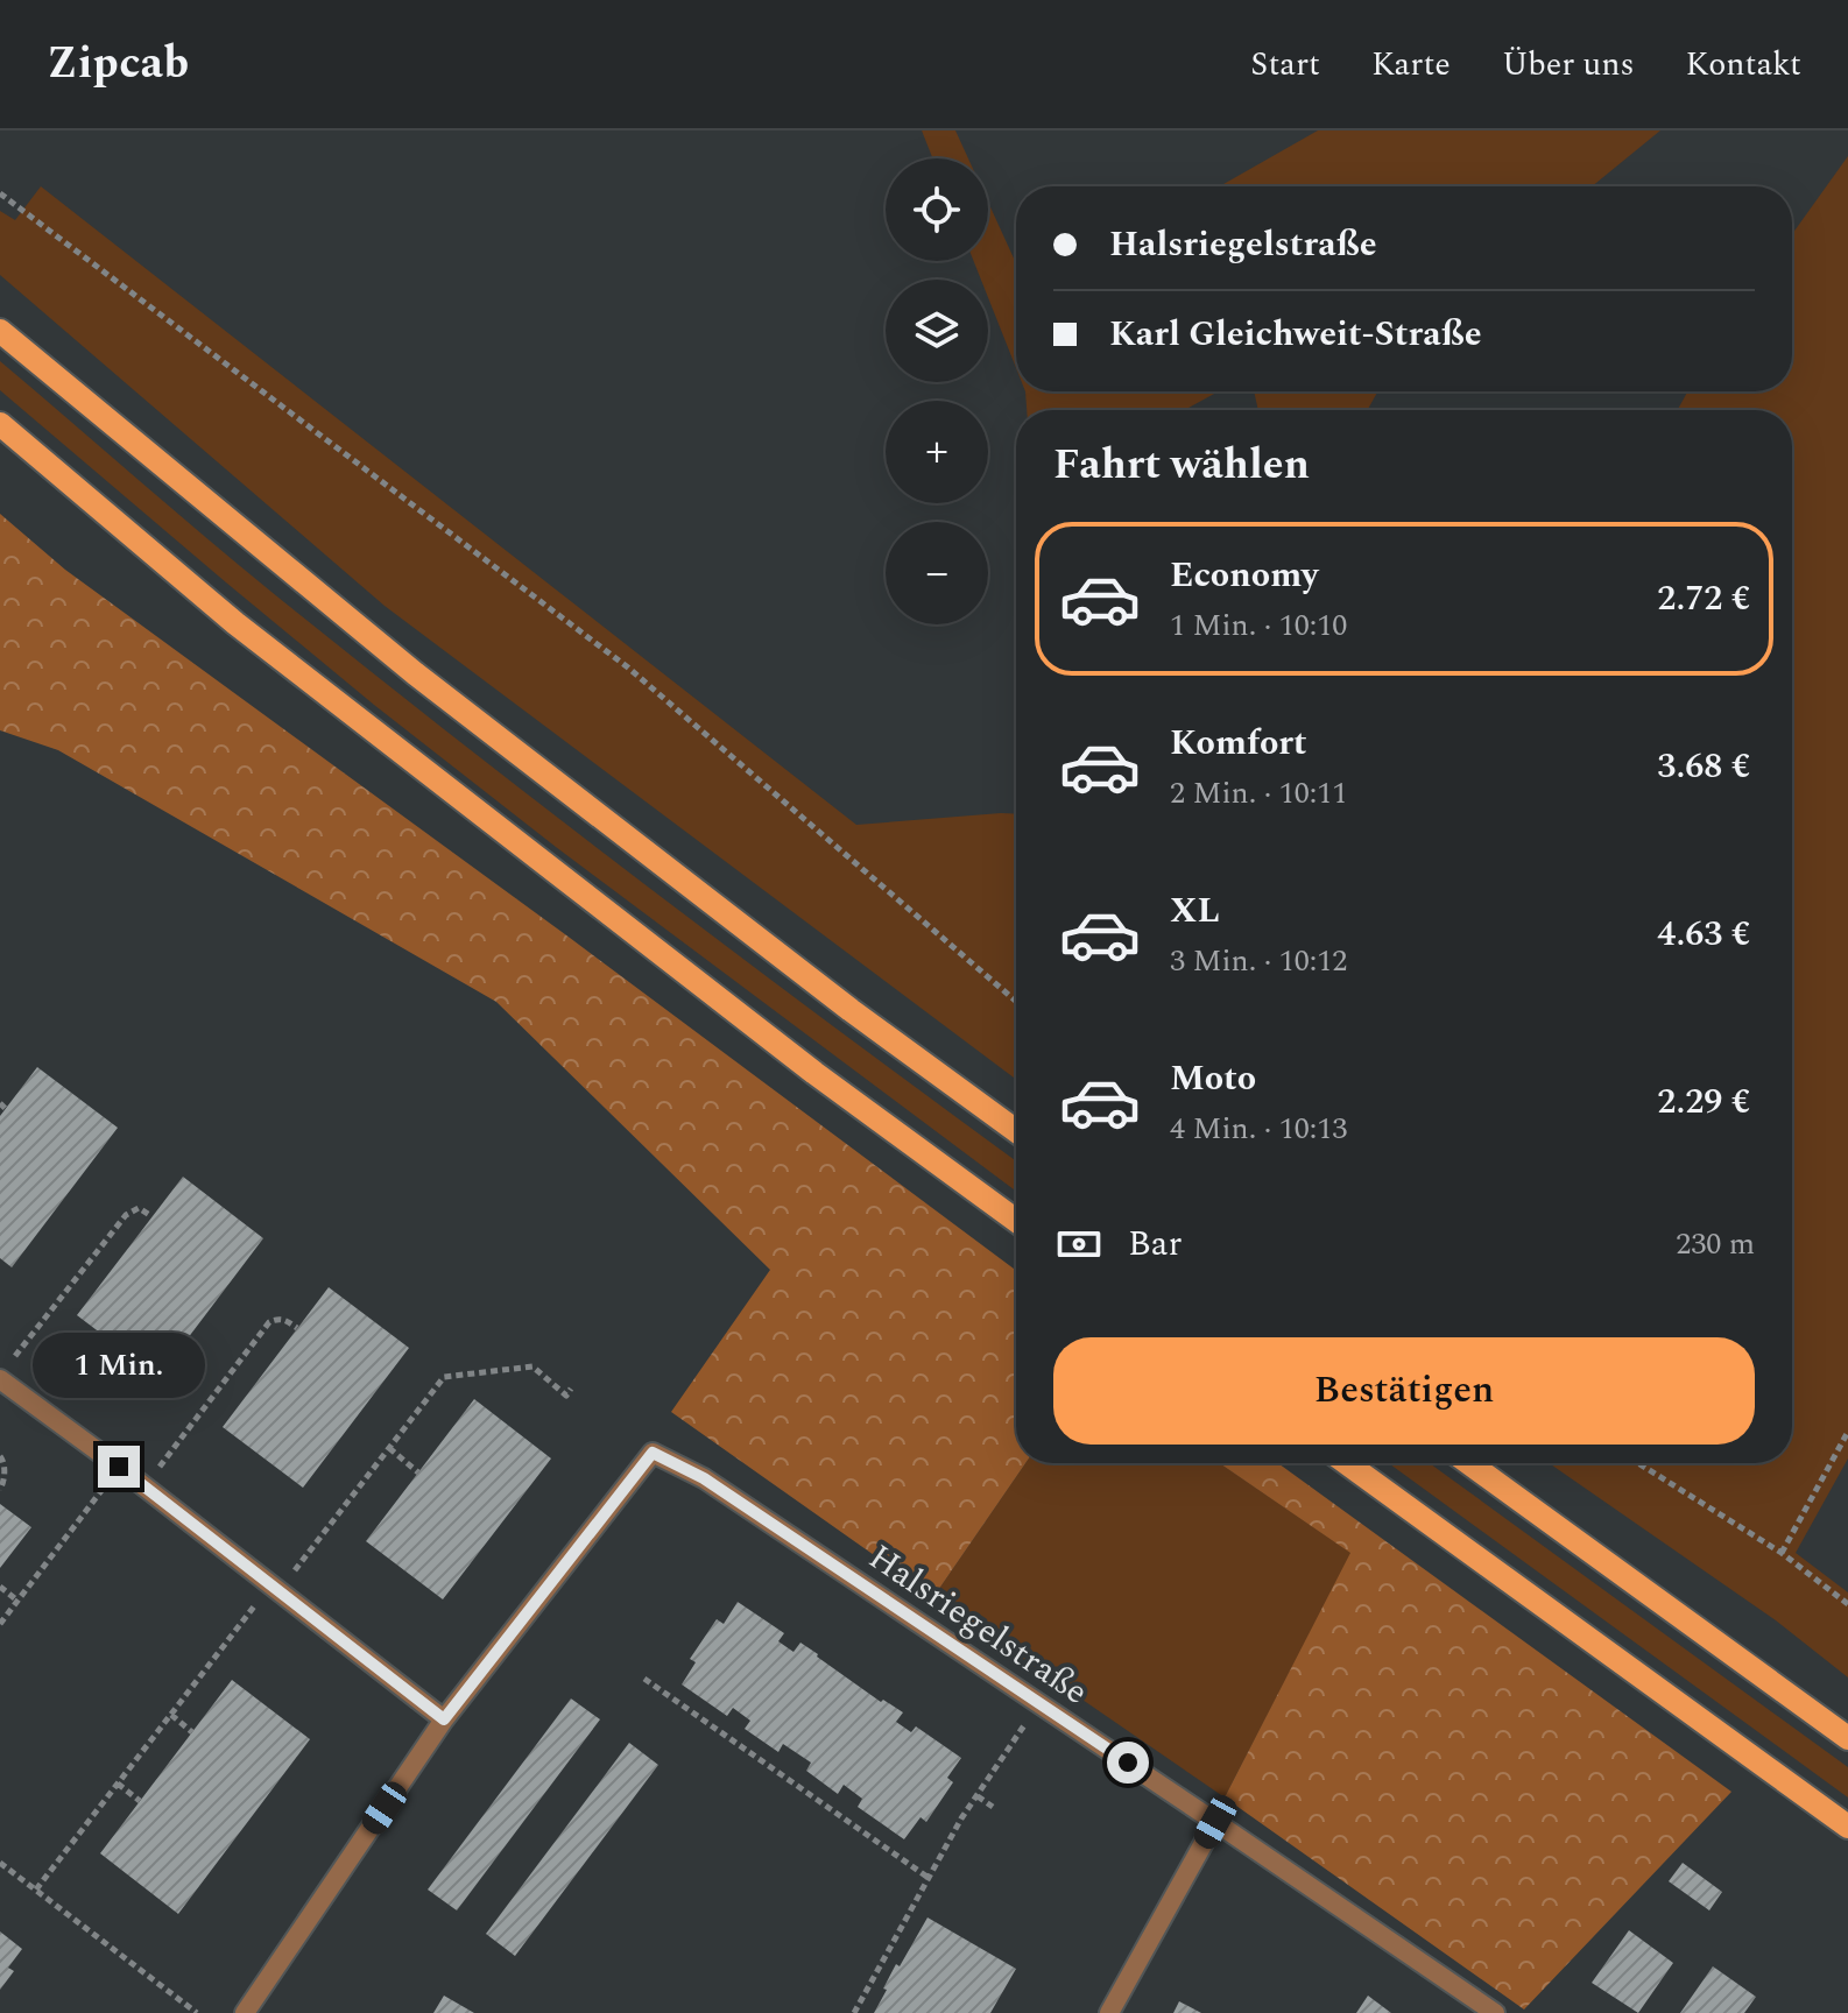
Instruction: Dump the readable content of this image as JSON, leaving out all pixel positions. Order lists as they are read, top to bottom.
{
  "streets": {
    "street": ["Halsriegelstraße"]
  },
  "page": {
    "header": "Zipcab",
    "nav": [
      "Start",
      "Karte",
      "Über uns",
      "Kontakt"
    ],
    "map_buttons": ["+", "−"],
    "banner": ["Halsriegelstraße", "Karl Gleichweit-Straße"],
    "heading": "Fahrt wählen",
    "list": [
      {
        "name": "Economy",
        "note": "1 Min. · 10:10",
        "value": "2.72 €"
      },
      {
        "name": "Komfort",
        "note": "2 Min. · 10:11",
        "value": "3.68 €"
      },
      {
        "name": "XL",
        "note": "3 Min. · 10:12",
        "value": "4.63 €"
      },
      {
        "name": "Moto",
        "note": "4 Min. · 10:13",
        "value": "2.29 €"
      }
    ],
    "pay": ["Bar", "230 m"],
    "buttons": "Bestätigen",
    "bubble": "1 Min."
  }
}
